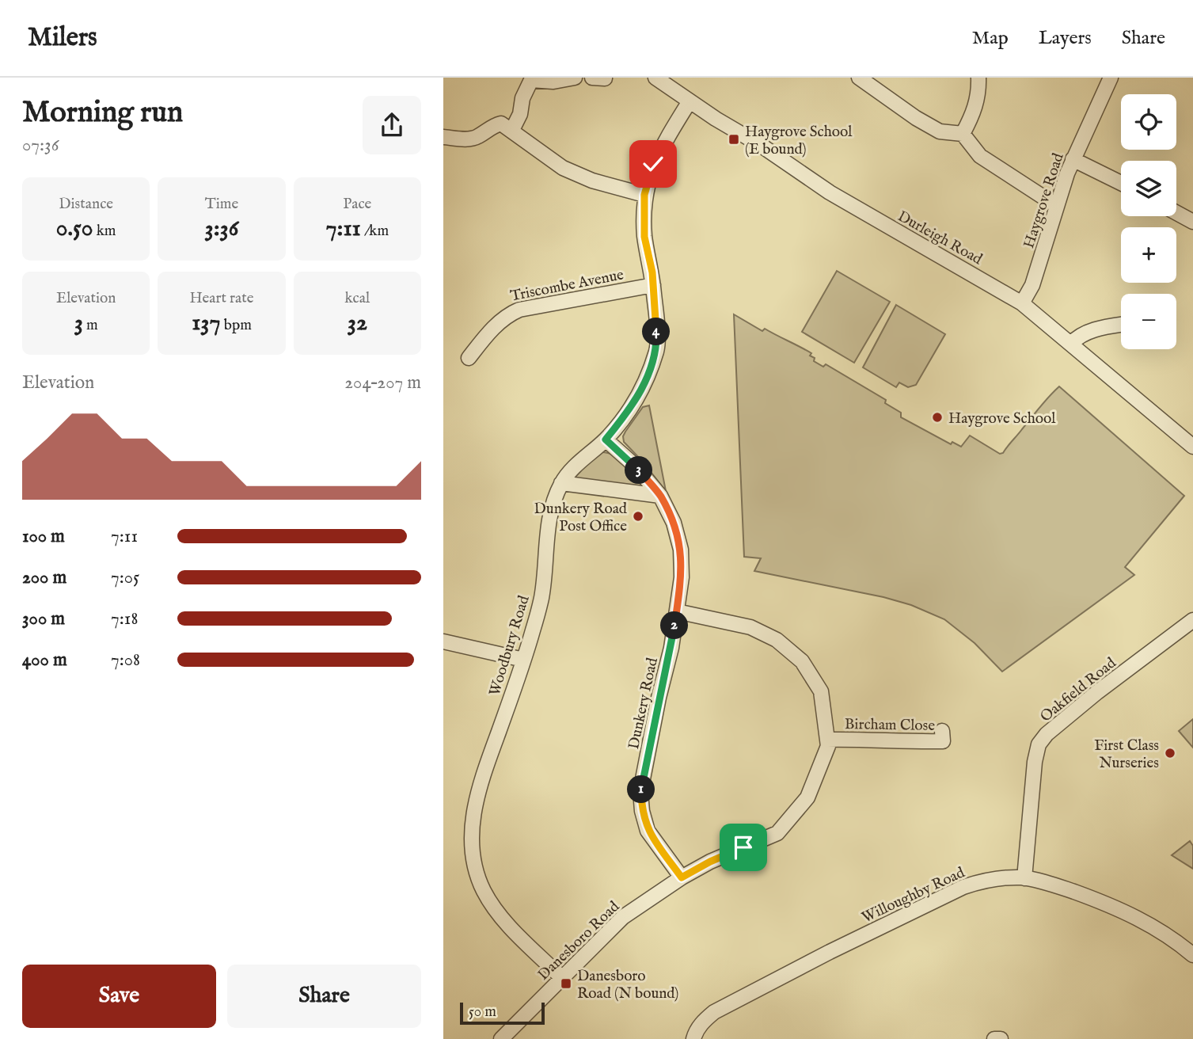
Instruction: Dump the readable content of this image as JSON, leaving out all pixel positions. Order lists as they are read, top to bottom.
{
  "streets": {
    "street": [
      "Haygrove Road",
      "Durleigh Road",
      "Triscombe Avenue",
      "Woodbury Road",
      "Oakfield Road",
      "Dunkery Road",
      "Bircham Close",
      "Willoughby Road",
      "Danesboro Road"
    ]
  },
  "crossings": [
    ["Haygrove Road", "Durleigh Road"],
    ["Durleigh Road", "Woodbury Road"],
    ["Triscombe Avenue", "Woodbury Road"],
    ["Woodbury Road", "Dunkery Road"],
    ["Woodbury Road", "Danesboro Road"],
    ["Oakfield Road", "Willoughby Road"],
    ["Dunkery Road", "Danesboro Road"],
    ["Bircham Close", "Danesboro Road"]
  ],
  "places": {
    "transit": ["Haygrove School (E bound)", "Danesboro Road (N bound)"],
    "other": ["Haygrove School", "Dunkery Road Post Office", "First Class Nurseries"]
  },
  "scale_bar": "50 m",
  "page": {
    "header": "Milers",
    "nav": ["Map", "Layers", "Share"],
    "heading": ["Morning run", "07:36"],
    "map_buttons": ["+", "−"],
    "stats": [
      ["Distance", "0.50 km"],
      ["Time", "3:36"],
      ["Pace", "7:11 /km"],
      ["Elevation", "3 m"],
      ["Heart rate", "137 bpm"],
      ["kcal", "32"]
    ],
    "pins": [
      "4",
      "3",
      "2",
      "1"
    ],
    "chart": ["Elevation", "204–207 m"],
    "list": [
      {
        "name": "100 m",
        "note": "7:11"
      },
      {
        "name": "200 m",
        "note": "7:05"
      },
      {
        "name": "300 m",
        "note": "7:18"
      },
      {
        "name": "400 m",
        "note": "7:08"
      }
    ],
    "buttons": ["Save", "Share"],
    "scale": "50 m"
  }
}
